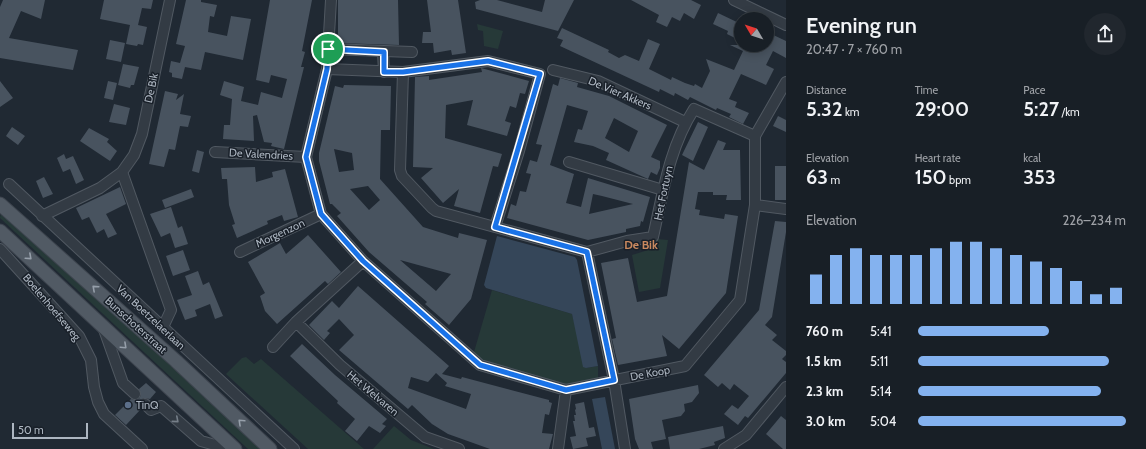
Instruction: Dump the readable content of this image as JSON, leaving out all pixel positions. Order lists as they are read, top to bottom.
{
  "streets": {
    "main road": ["Bunschoterstraat"],
    "street": [
      "De Bik",
      "De Vier Akkers",
      "De Valendries",
      "Het Fortuyn",
      "Morgenzon",
      "Boelenhoefseweg",
      "Van Boetzelaerlaan",
      "De Koop",
      "Het Welvaren"
    ]
  },
  "crossings": [
    ["De Bik", "Van Boetzelaerlaan"],
    ["De Vier Akkers", "Het Fortuyn"],
    ["De Valendries", "De Koop"],
    ["Het Fortuyn", "De Koop"],
    ["Morgenzon", "De Koop"]
  ],
  "districts": ["De Bik"],
  "places": ["TinQ"],
  "scale_bar": "50 m",
  "north": "top left",
  "page": {
    "heading": ["Evening run", "20:47 · 7 × 760 m"],
    "stats": [
      ["Distance", "5.32 km"],
      ["Time", "29:00"],
      ["Pace", "5:27 /km"],
      ["Elevation", "63 m"],
      ["Heart rate", "150 bpm"],
      ["kcal", "353"]
    ],
    "chart": ["Elevation", "226–234 m"],
    "list": [
      {
        "name": "760 m",
        "note": "5:41"
      },
      {
        "name": "1.5 km",
        "note": "5:11"
      },
      {
        "name": "2.3 km",
        "note": "5:14"
      },
      {
        "name": "3.0 km",
        "note": "5:04"
      }
    ],
    "scale": "50 m"
  }
}
